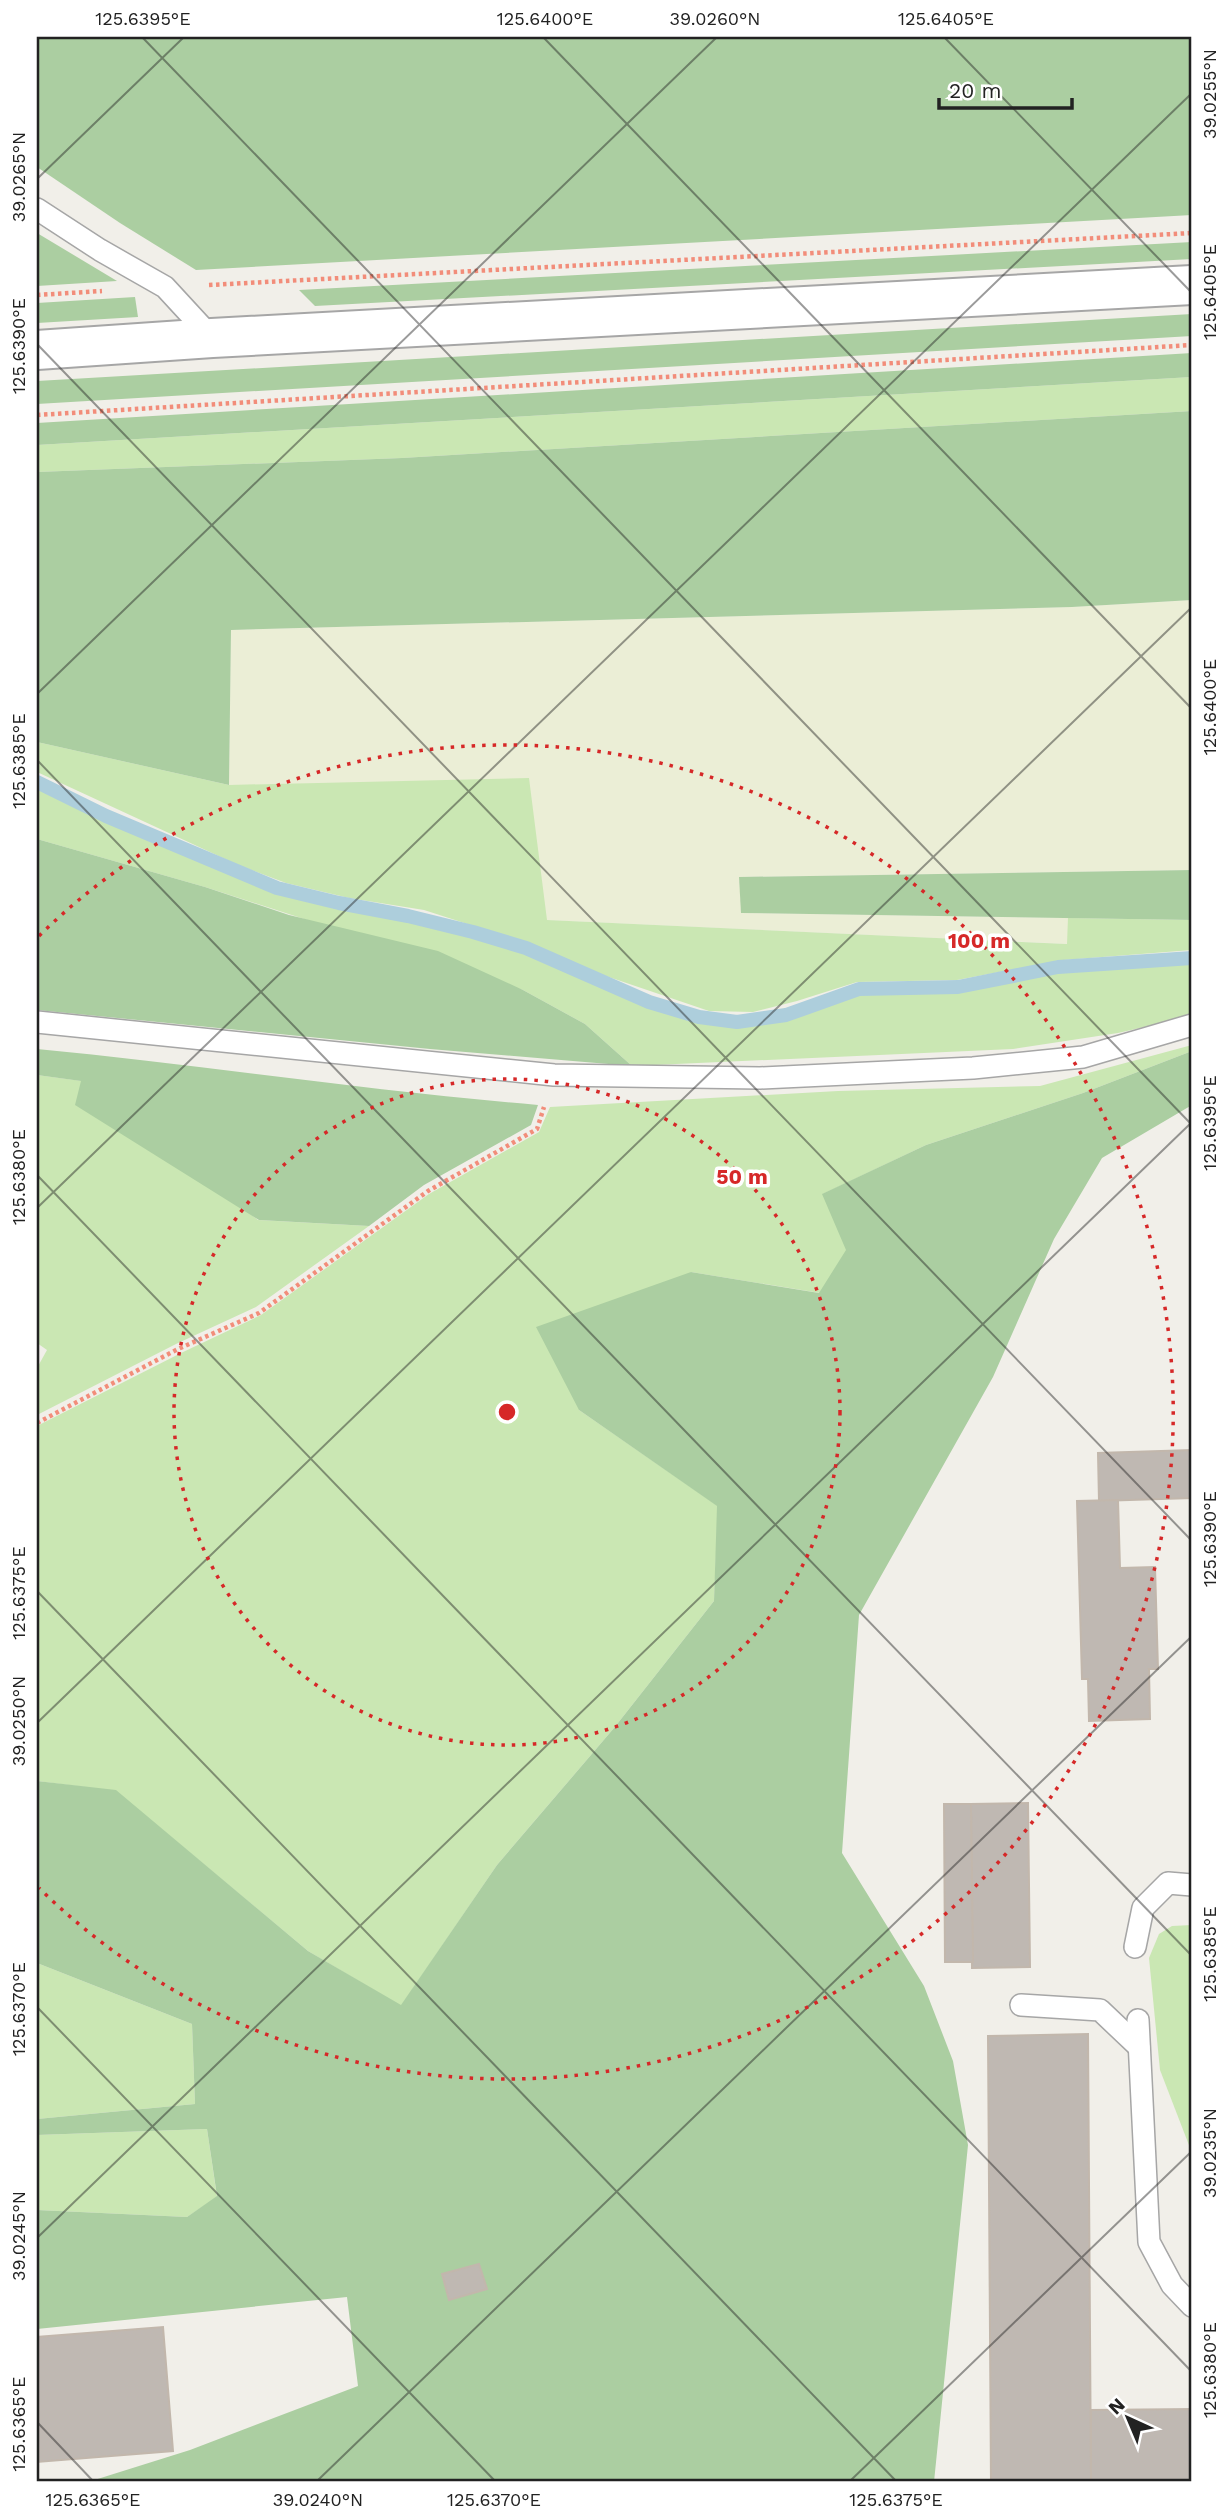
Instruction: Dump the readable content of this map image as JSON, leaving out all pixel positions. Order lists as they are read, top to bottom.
{
  "scale_bar": "20 m",
  "north": "top left",
  "coordinates": [
    "125.6395°E",
    "125.6400°E",
    "39.0260°N",
    "125.6405°E",
    "39.0255°N",
    "39.0265°N",
    "125.6390°E",
    "125.6385°E",
    "125.6380°E",
    "125.6375°E",
    "39.0250°N",
    "125.6370°E",
    "39.0235°N",
    "39.0245°N",
    "125.6365°E",
    "39.0240°N"
  ],
  "rings": ["100 m", "50 m"]
}
